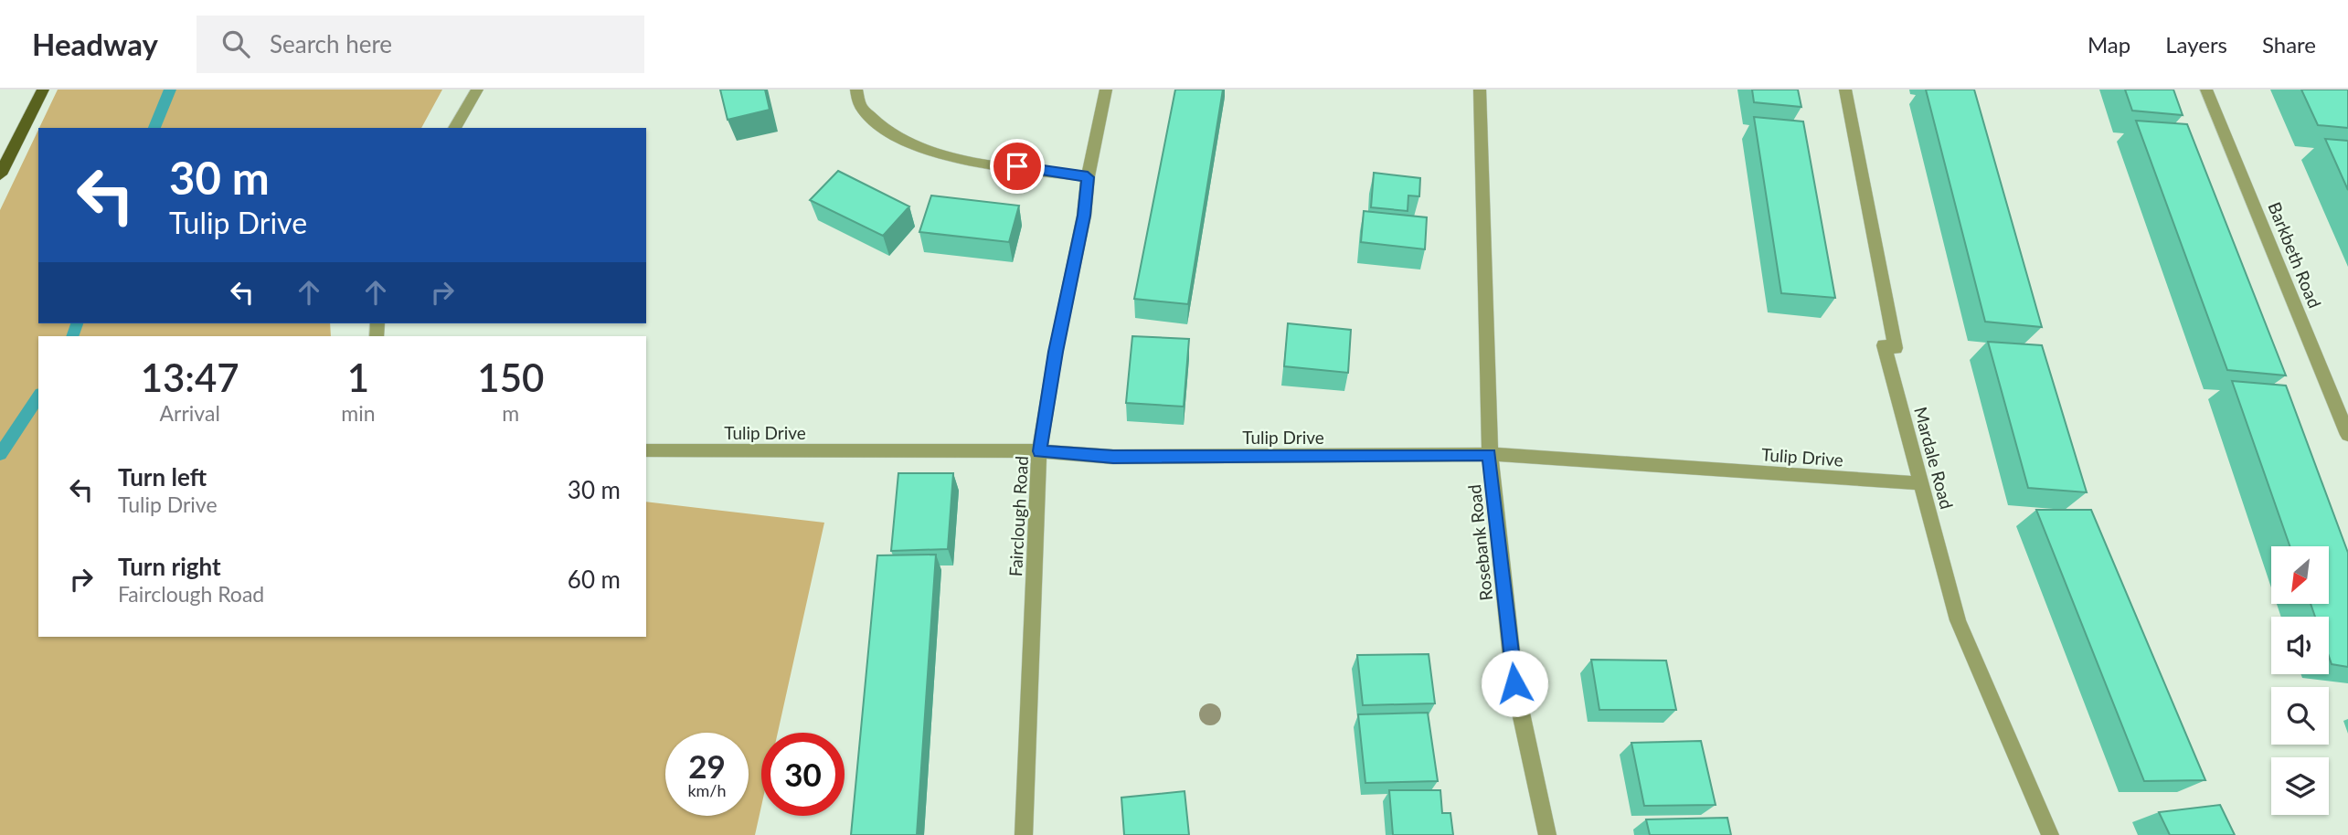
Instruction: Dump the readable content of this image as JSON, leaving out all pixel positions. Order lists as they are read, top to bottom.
{
  "streets": {
    "street": [
      "Barkbeth Road",
      "Tulip Drive",
      "Mardale Road",
      "Fairclough Road",
      "Rosebank Road"
    ]
  },
  "crossings": [
    ["Tulip Drive", "Mardale Road"],
    ["Tulip Drive", "Fairclough Road"],
    ["Tulip Drive", "Rosebank Road"]
  ],
  "north": "bottom left",
  "page": {
    "header": "Headway",
    "search": "Search here",
    "nav": ["Map", "Layers", "Share"],
    "turn": ["30 m", "Tulip Drive"],
    "eta": [
      "13:47",
      "Arrival",
      "1",
      "min",
      "150",
      "m"
    ],
    "list": [
      {
        "name": "Turn left",
        "note": "Tulip Drive",
        "value": "30 m"
      },
      {
        "name": "Turn right",
        "note": "Fairclough Road",
        "value": "60 m"
      }
    ],
    "speed": "29 km/h",
    "limit": "30"
  }
}
